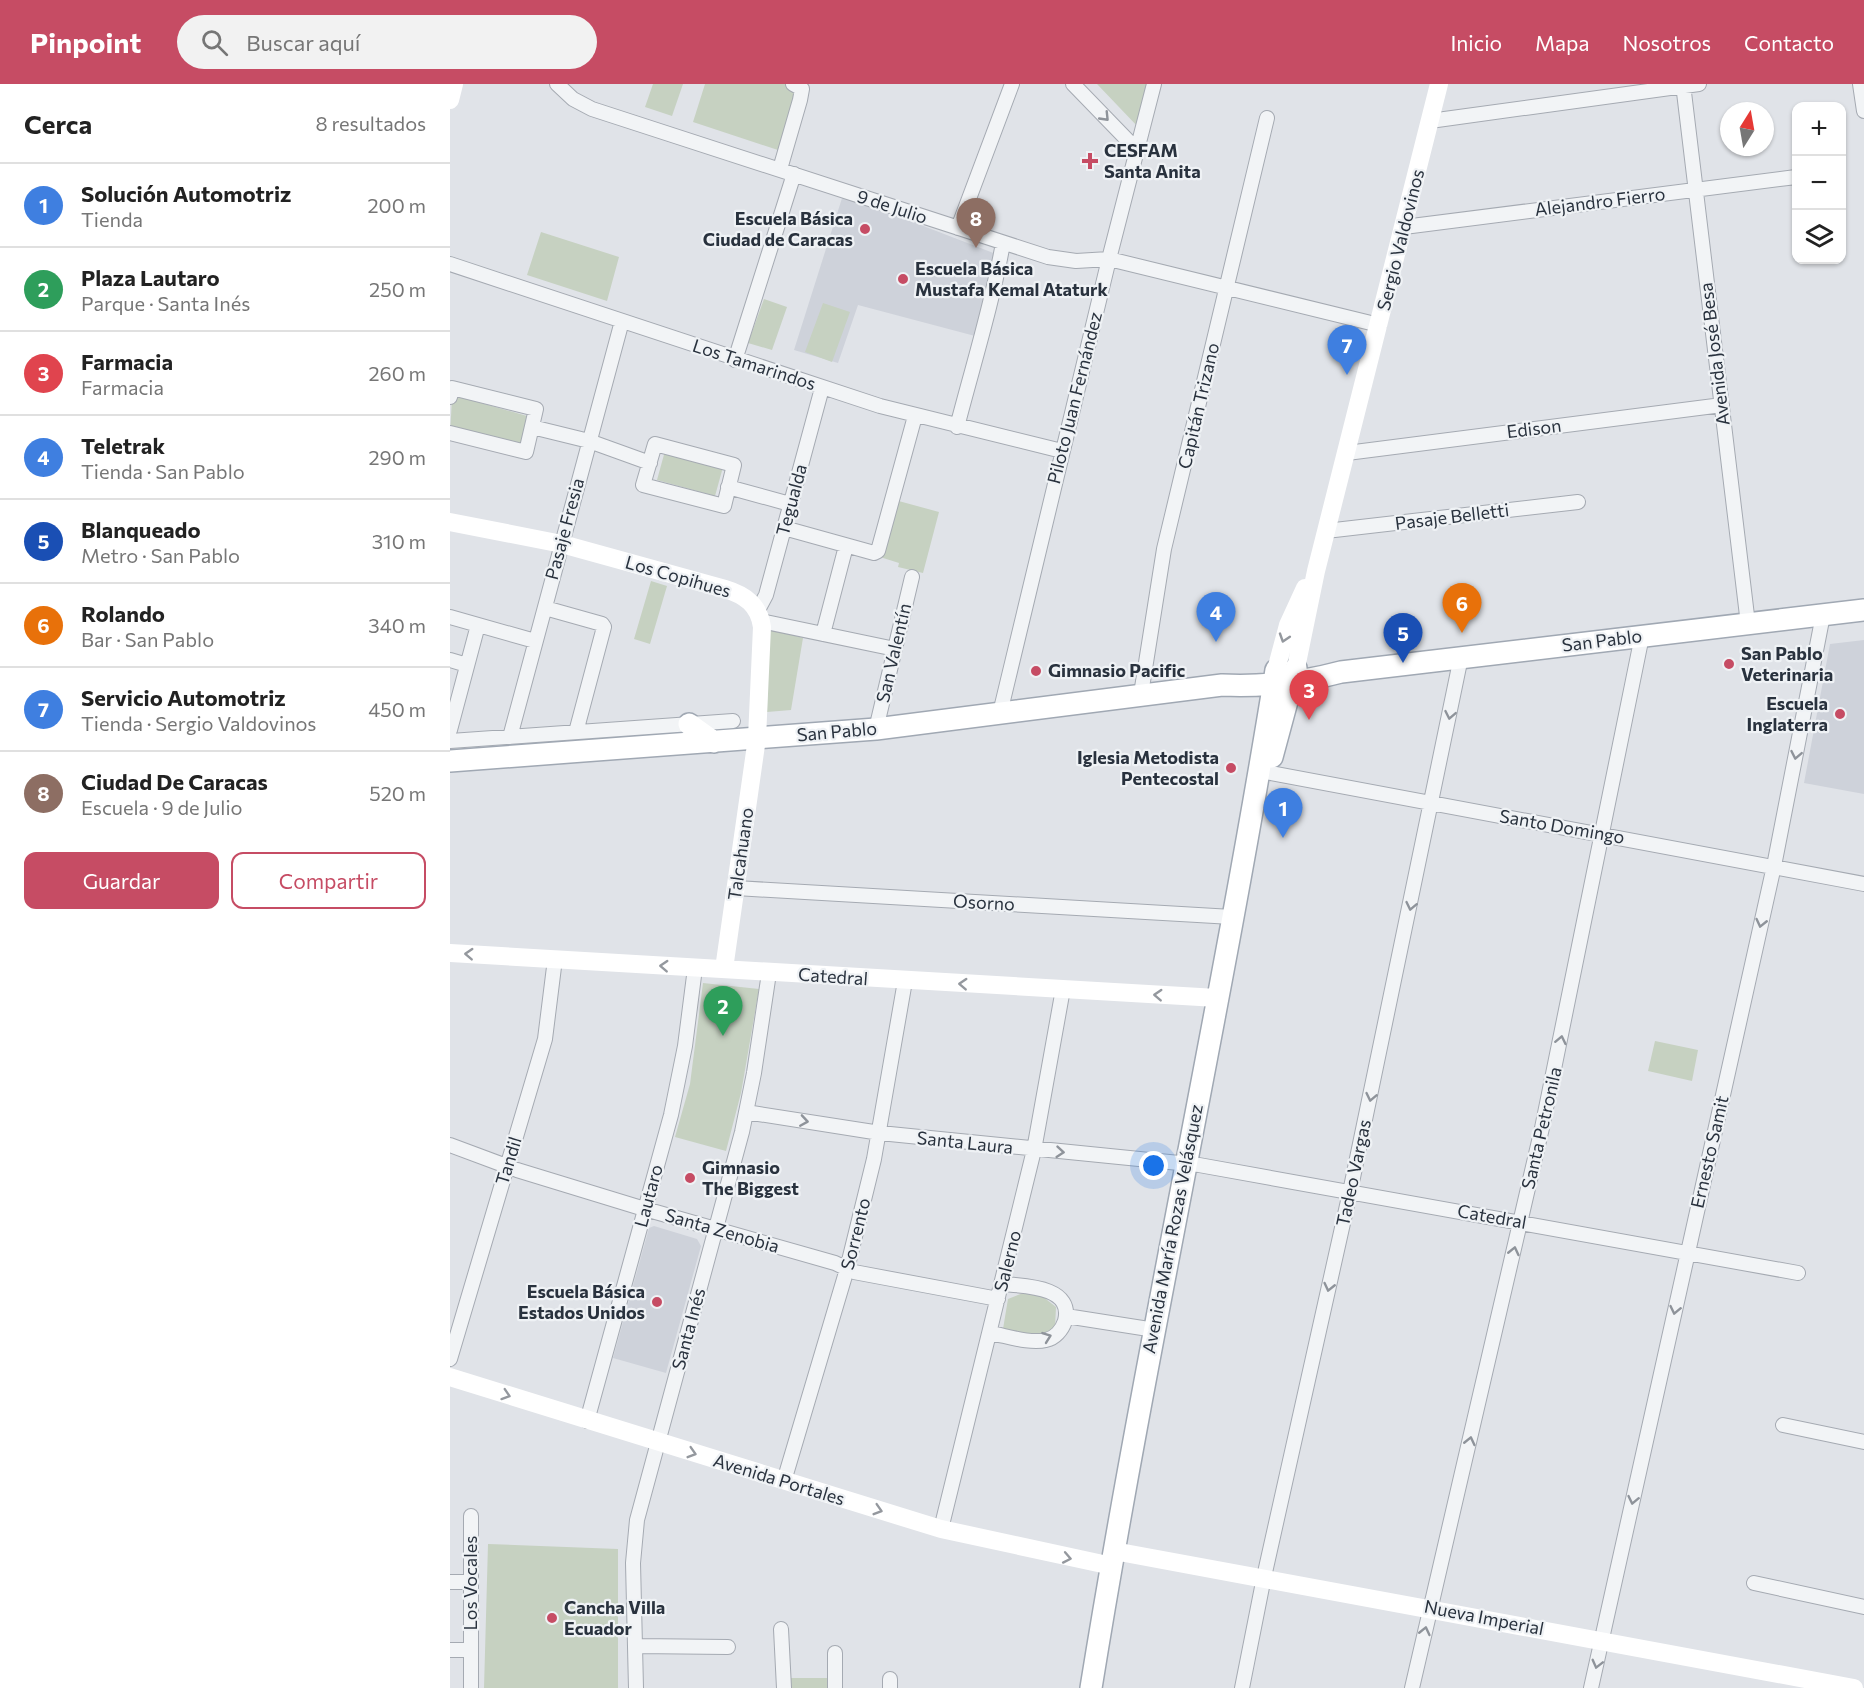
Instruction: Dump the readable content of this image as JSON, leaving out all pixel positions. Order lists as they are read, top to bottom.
{
  "streets": {
    "main road": [
      "Sergio Valdovinos",
      "Tegualda",
      "Los Copihues",
      "San Pablo",
      "Talcahuano",
      "Catedral",
      "Avenida María Rozas Velásquez",
      "Avenida Portales",
      "Nueva Imperial"
    ],
    "street": [
      "Alejandro Fierro",
      "9 de Julio",
      "Avenida José Besa",
      "Los Tamarindos",
      "Piloto Juan Fernández",
      "Capitán Trizano",
      "Edison",
      "Pasaje Belletti",
      "Pasaje Fresia",
      "San Valentín",
      "Santo Domingo",
      "Osorno",
      "Santa Petronila",
      "Santa Laura",
      "Ernesto Samit",
      "Tandil",
      "Tadeo Vargas",
      "Lautaro",
      "Santa Zenobia",
      "Sorrento",
      "Salerno",
      "Santa Inés",
      "Los Vocales"
    ]
  },
  "crossings": [
    ["Alejandro Fierro", "Sergio Valdovinos"],
    ["Alejandro Fierro", "Avenida José Besa"],
    ["9 de Julio", "Sergio Valdovinos"],
    ["9 de Julio", "Piloto Juan Fernández"],
    ["9 de Julio", "Capitán Trizano"],
    ["Sergio Valdovinos", "Edison"],
    ["Sergio Valdovinos", "Pasaje Belletti"],
    ["Sergio Valdovinos", "San Pablo"],
    ["Sergio Valdovinos", "Avenida María Rozas Velásquez"],
    ["Avenida José Besa", "Edison"],
    ["Avenida José Besa", "San Pablo"],
    ["Los Tamarindos", "Piloto Juan Fernández"],
    ["Los Tamarindos", "Tegualda"],
    ["Los Tamarindos", "Pasaje Fresia"],
    ["Piloto Juan Fernández", "San Pablo"],
    ["Capitán Trizano", "San Pablo"],
    ["Tegualda", "Los Copihues"],
    ["Tegualda", "San Pablo"],
    ["Tegualda", "Talcahuano"],
    ["Pasaje Fresia", "Los Copihues"],
    ["Los Copihues", "San Valentín"],
    ["San Pablo", "San Valentín"],
    ["San Pablo", "Talcahuano"],
    ["San Pablo", "Santa Petronila"],
    ["San Pablo", "Ernesto Samit"],
    ["San Pablo", "Tadeo Vargas"],
    ["San Pablo", "Avenida María Rozas Velásquez"],
    ["Santo Domingo", "Santa Petronila"],
    ["Santo Domingo", "Ernesto Samit"],
    ["Santo Domingo", "Tadeo Vargas"],
    ["Santo Domingo", "Avenida María Rozas Velásquez"],
    ["Talcahuano", "Osorno"],
    ["Talcahuano", "Catedral"],
    ["Osorno", "Avenida María Rozas Velásquez"],
    ["Catedral", "Santa Petronila"],
    ["Catedral", "Santa Laura"],
    ["Catedral", "Ernesto Samit"],
    ["Catedral", "Tandil"],
    ["Catedral", "Tadeo Vargas"],
    ["Catedral", "Lautaro"],
    ["Catedral", "Avenida María Rozas Velásquez"],
    ["Catedral", "Sorrento"],
    ["Catedral", "Salerno"],
    ["Catedral", "Santa Inés"],
    ["Santa Petronila", "Nueva Imperial"],
    ["Santa Laura", "Avenida María Rozas Velásquez"],
    ["Santa Laura", "Sorrento"],
    ["Santa Laura", "Salerno"],
    ["Santa Laura", "Santa Inés"],
    ["Ernesto Samit", "Nueva Imperial"],
    ["Tandil", "Santa Zenobia"],
    ["Tadeo Vargas", "Nueva Imperial"],
    ["Lautaro", "Santa Zenobia"],
    ["Lautaro", "Avenida Portales"],
    ["Avenida María Rozas Velásquez", "Avenida Portales"],
    ["Avenida María Rozas Velásquez", "Nueva Imperial"],
    ["Santa Zenobia", "Sorrento"],
    ["Santa Zenobia", "Salerno"],
    ["Santa Zenobia", "Santa Inés"],
    ["Sorrento", "Avenida Portales"],
    ["Salerno", "Avenida Portales"],
    ["Santa Inés", "Avenida Portales"],
    ["Avenida Portales", "Nueva Imperial"]
  ],
  "one_way": [
    "Catedral",
    "Santa Petronila",
    "Santa Laura",
    "Ernesto Samit",
    "Tadeo Vargas",
    "Avenida Portales"
  ],
  "places": {
    "health": ["CESFAM Santa Anita"],
    "other": [
      "Escuela Básica Ciudad de Caracas",
      "Escuela Básica Mustafa Kemal Ataturk",
      "San Pablo Veterinaria",
      "Gimnasio Pacific",
      "Escuela Inglaterra",
      "Iglesia Metodista Pentecostal",
      "Gimnasio The Biggest",
      "Escuela Básica Estados Unidos",
      "Cancha Villa Ecuador"
    ]
  },
  "north": "top",
  "page": {
    "header": "Pinpoint",
    "search": "Buscar aquí",
    "nav": [
      "Inicio",
      "Mapa",
      "Nosotros",
      "Contacto"
    ],
    "heading": ["Cerca", "8 resultados"],
    "map_buttons": ["+", "−"],
    "list": [
      {
        "mark": "1",
        "name": "Solución Automotriz",
        "note": "Tienda",
        "value": "200 m"
      },
      {
        "mark": "2",
        "name": "Plaza Lautaro",
        "note": "Parque · Santa Inés",
        "value": "250 m"
      },
      {
        "mark": "3",
        "name": "Farmacia",
        "note": "Farmacia",
        "value": "260 m"
      },
      {
        "mark": "4",
        "name": "Teletrak",
        "note": "Tienda · San Pablo",
        "value": "290 m"
      },
      {
        "mark": "5",
        "name": "Blanqueado",
        "note": "Metro · San Pablo",
        "value": "310 m"
      },
      {
        "mark": "6",
        "name": "Rolando",
        "note": "Bar · San Pablo",
        "value": "340 m"
      },
      {
        "mark": "7",
        "name": "Servicio Automotriz",
        "note": "Tienda · Sergio Valdovinos",
        "value": "450 m"
      },
      {
        "mark": "8",
        "name": "Ciudad De Caracas",
        "note": "Escuela · 9 de Julio",
        "value": "520 m"
      }
    ],
    "pins": [
      "8",
      "7",
      "6",
      "4",
      "5",
      "3",
      "1",
      "2"
    ],
    "buttons": ["Guardar", "Compartir"]
  }
}
